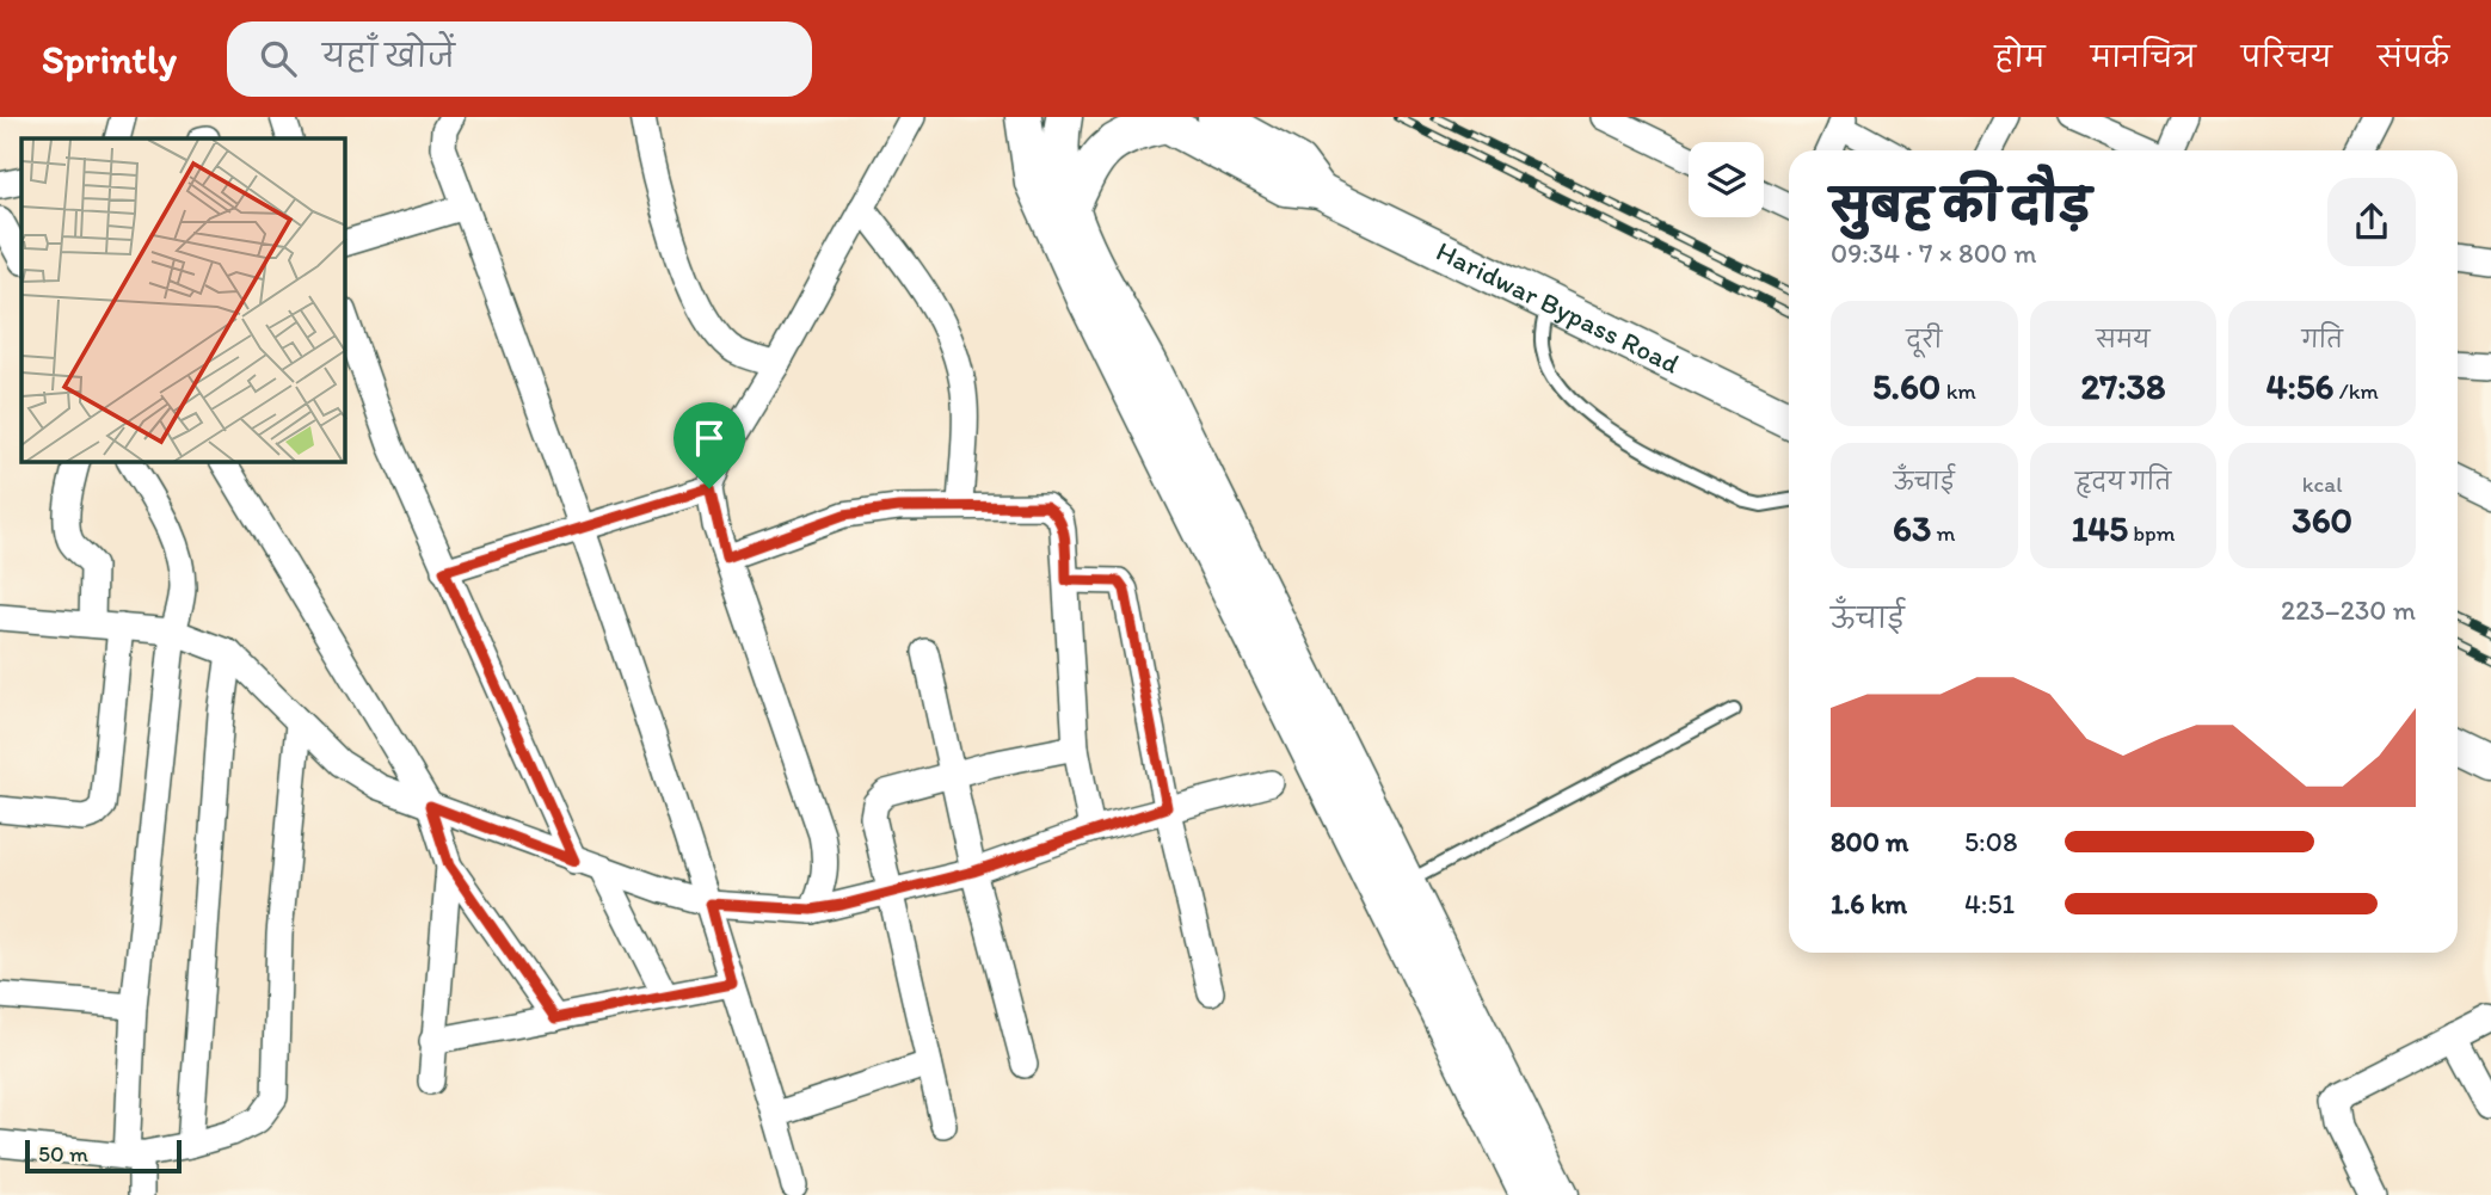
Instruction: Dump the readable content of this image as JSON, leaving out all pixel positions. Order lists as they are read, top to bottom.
{
  "streets": {
    "main road": ["Haridwar Bypass Road"]
  },
  "scale_bar": "50 m",
  "page": {
    "header": "Sprintly",
    "search": "यहाँ खोजें",
    "nav": [
      "होम",
      "मानचित्र",
      "परिचय",
      "संपर्क"
    ],
    "heading": ["सुबह की दौड़", "09:34 · 7 × 800 m"],
    "stats": [
      ["दूरी", "5.60 km"],
      ["समय", "27:38"],
      ["गति", "4:56 /km"],
      ["ऊँचाई", "63 m"],
      ["हृदय गति", "145 bpm"],
      ["kcal", "360"]
    ],
    "chart": ["ऊँचाई", "223–230 m"],
    "list": [
      {
        "name": "800 m",
        "note": "5:08"
      },
      {
        "name": "1.6 km",
        "note": "4:51"
      }
    ],
    "scale": "50 m"
  }
}
